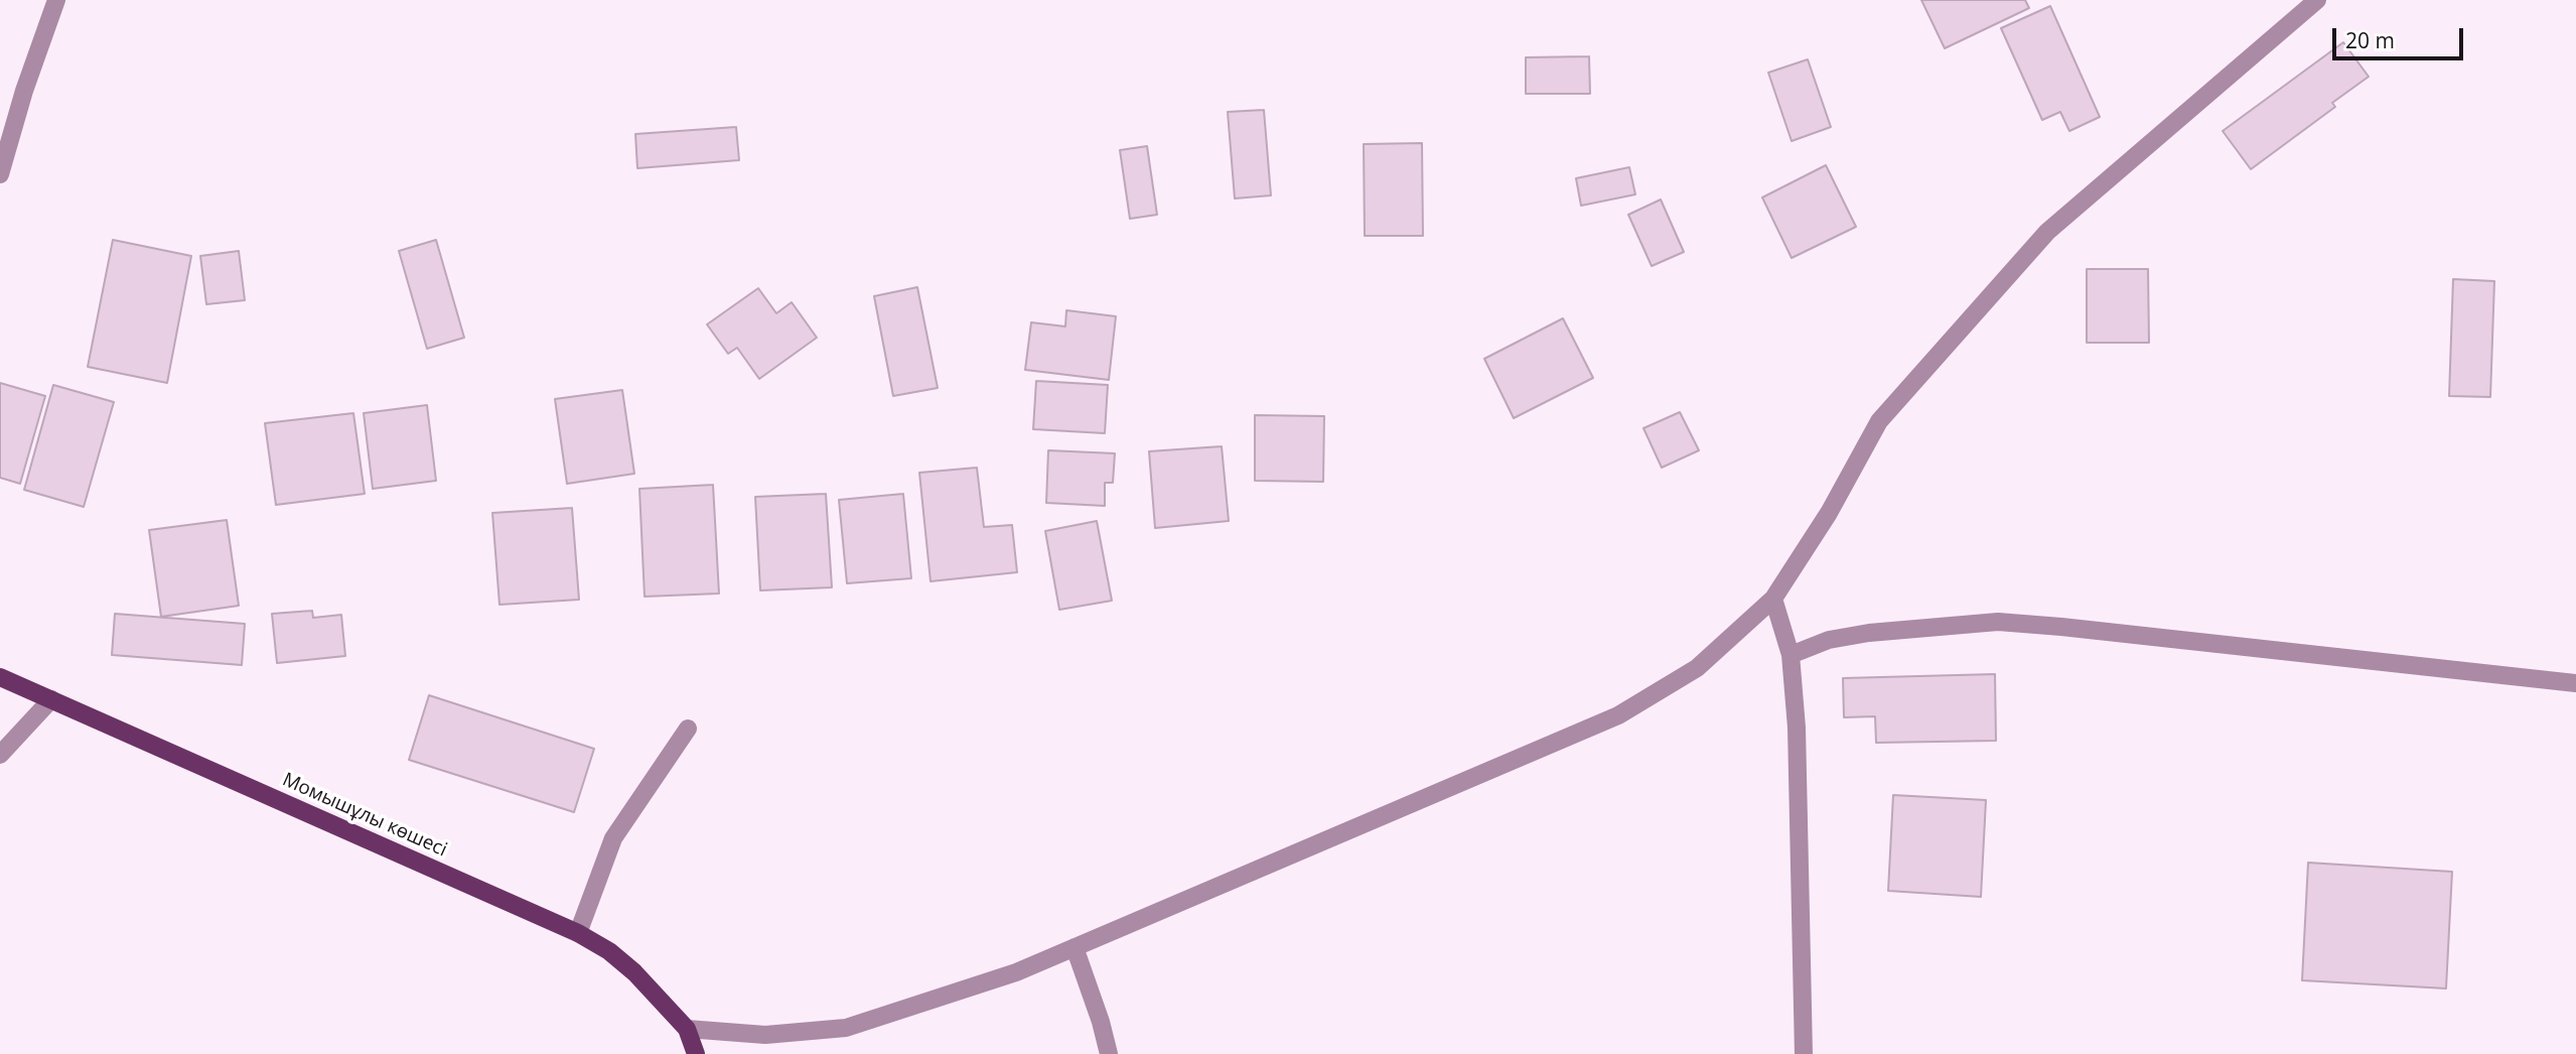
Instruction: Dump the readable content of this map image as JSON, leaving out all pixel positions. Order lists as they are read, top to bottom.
{
  "streets": {
    "main road": ["Момышұлы көшесі"]
  },
  "scale_bar": "20 m"
}
